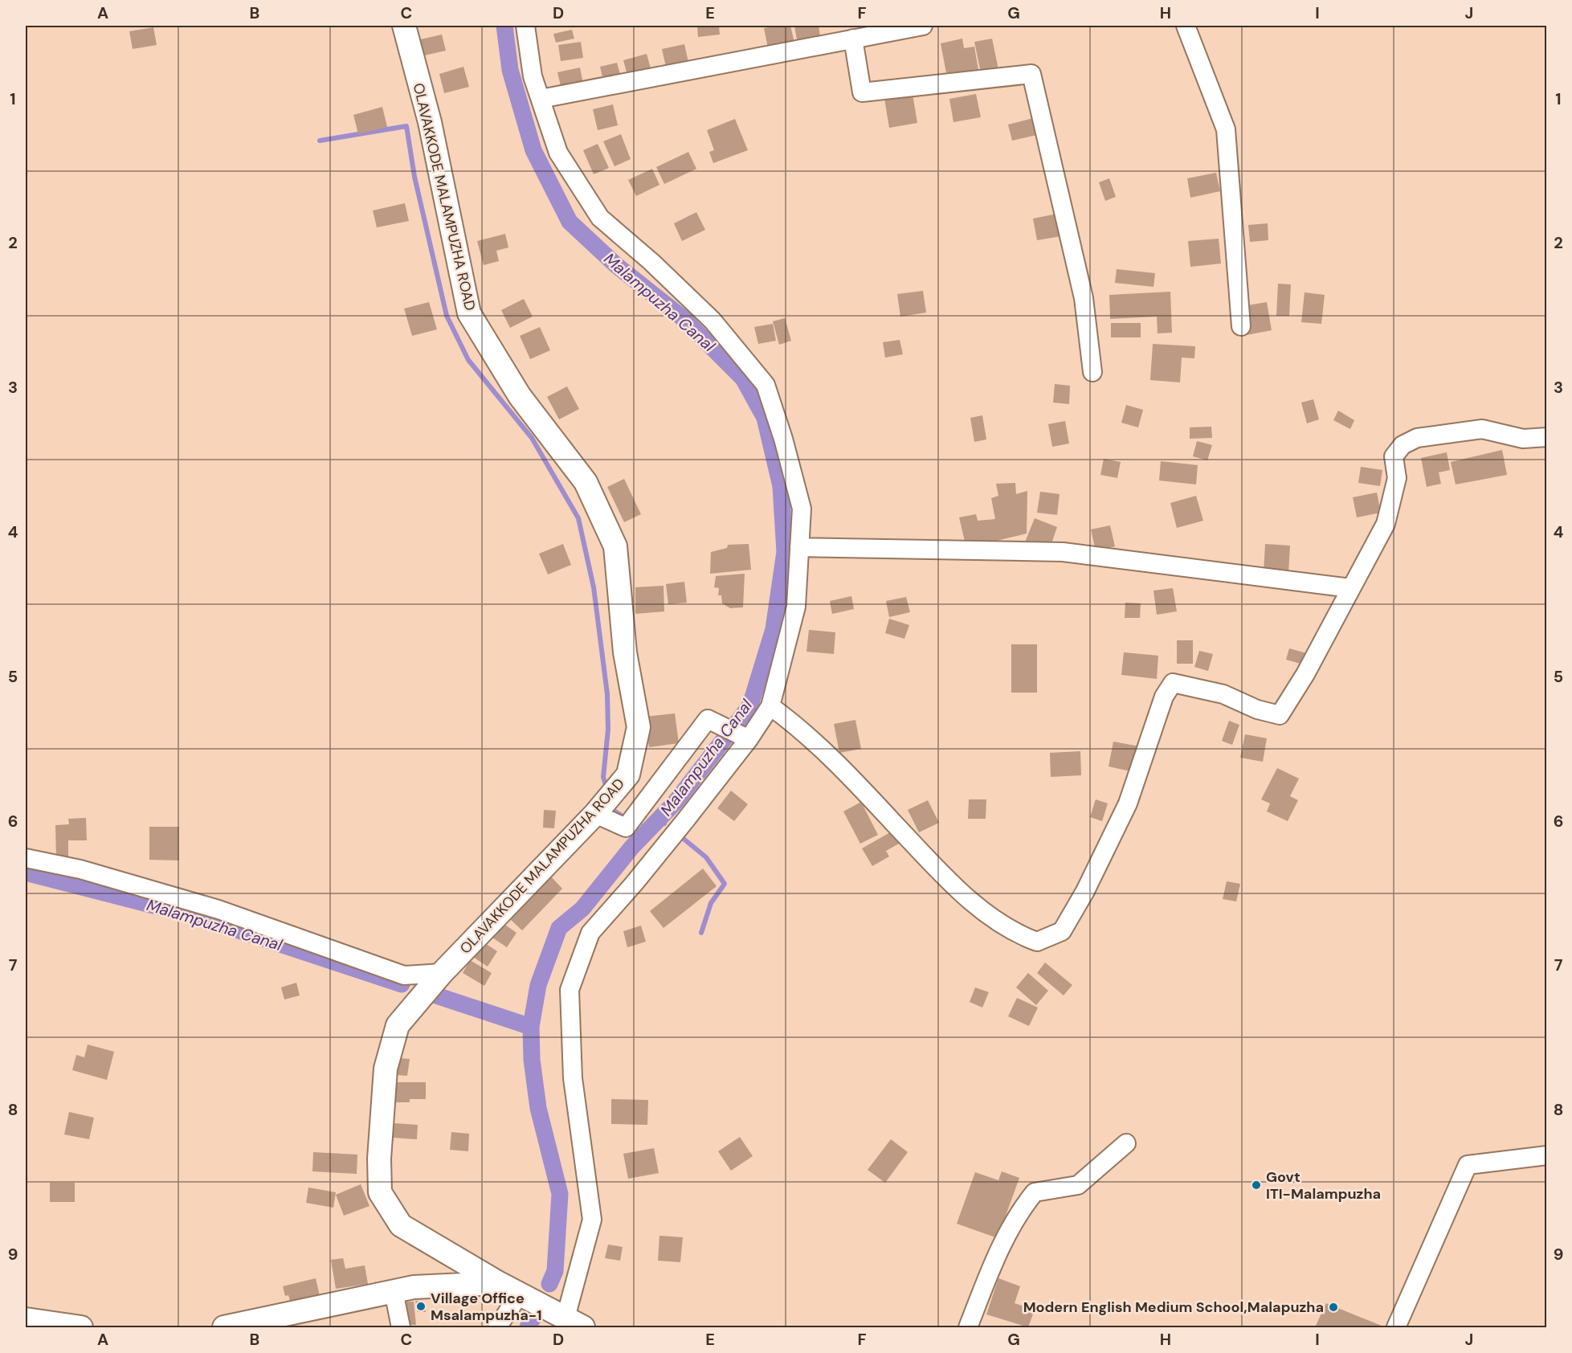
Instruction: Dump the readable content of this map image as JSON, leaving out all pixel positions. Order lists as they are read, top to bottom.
{
  "streets": {
    "main road": ["OLAVAKKODE MALAMPUZHA ROAD"]
  },
  "water": ["Malampuzha Canal"],
  "places": ["Govt ITI-Malampuzha", "Village Office Msalampuzha-1", "Modern English Medium School,Malapuzha"],
  "grid": {
    "columns": [
      "A",
      "B",
      "C",
      "D",
      "E",
      "F",
      "G",
      "H",
      "I",
      "J"
    ],
    "rows": [
      "1",
      "2",
      "3",
      "4",
      "5",
      "6",
      "7",
      "8",
      "9"
    ]
  }
}
